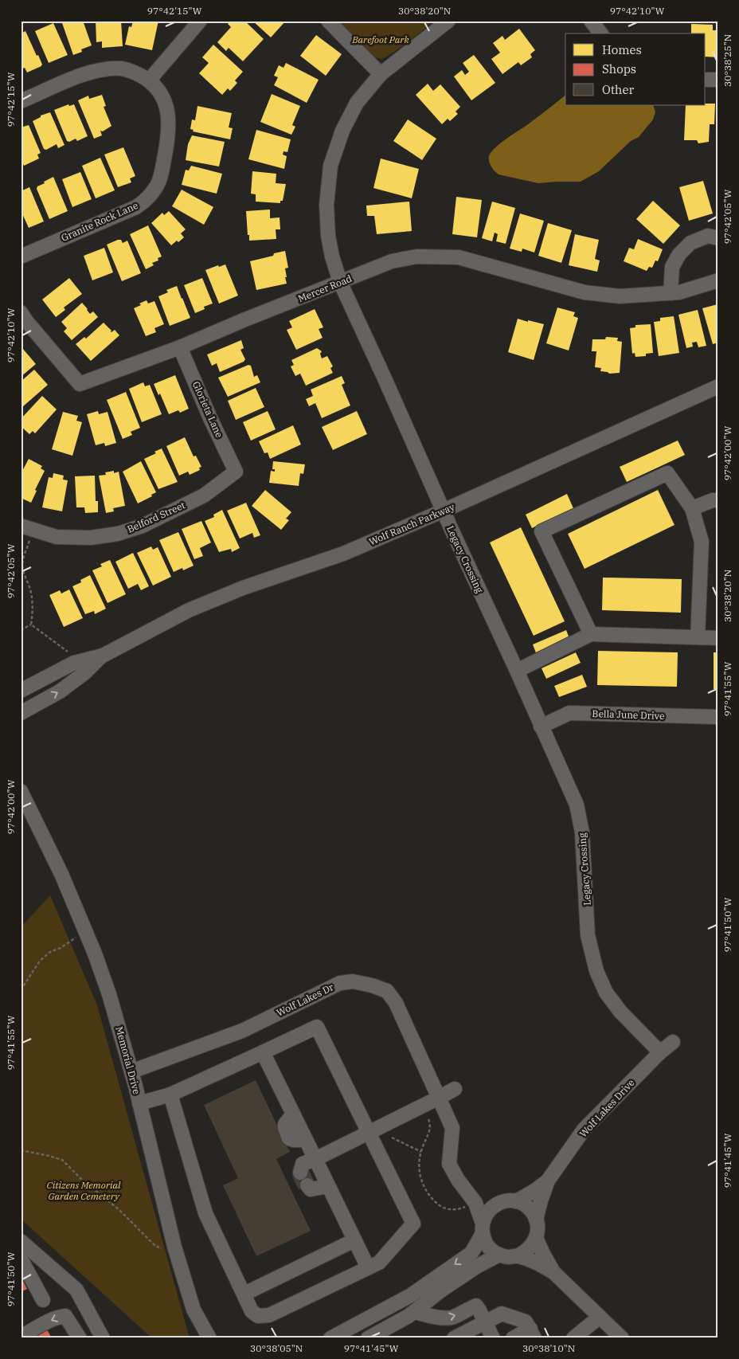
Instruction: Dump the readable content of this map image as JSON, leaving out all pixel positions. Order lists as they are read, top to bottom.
{
  "streets": {
    "street": [
      "Granite Rock Lane",
      "Mercer Road",
      "Glorieta Lane",
      "Belford Street",
      "Wolf Ranch Parkway",
      "Legacy Crossing",
      "Bella June Drive",
      "Wolf Lakes Dr",
      "Memorial Drive",
      "Wolf Lakes Drive"
    ]
  },
  "crossings": [
    ["Mercer Road", "Glorieta Lane"],
    ["Mercer Road", "Legacy Crossing"],
    ["Glorieta Lane", "Belford Street"],
    ["Wolf Ranch Parkway", "Legacy Crossing"],
    ["Legacy Crossing", "Bella June Drive"],
    ["Legacy Crossing", "Wolf Lakes Drive"],
    ["Wolf Lakes Dr", "Memorial Drive"],
    ["Wolf Lakes Dr", "Wolf Lakes Drive"]
  ],
  "parks": ["Barefoot Park", "Citizens Memorial Garden Cemetery"],
  "legend": ["Homes", "Shops", "Other"],
  "coordinates": [
    "97°42'15\"W",
    "30°38'20\"N",
    "97°42'10\"W",
    "30°38'25\"N",
    "97°42'05\"W",
    "97°42'00\"W",
    "97°41'55\"W",
    "97°41'50\"W",
    "97°41'45\"W",
    "30°38'05\"N",
    "30°38'10\"N"
  ]
}
